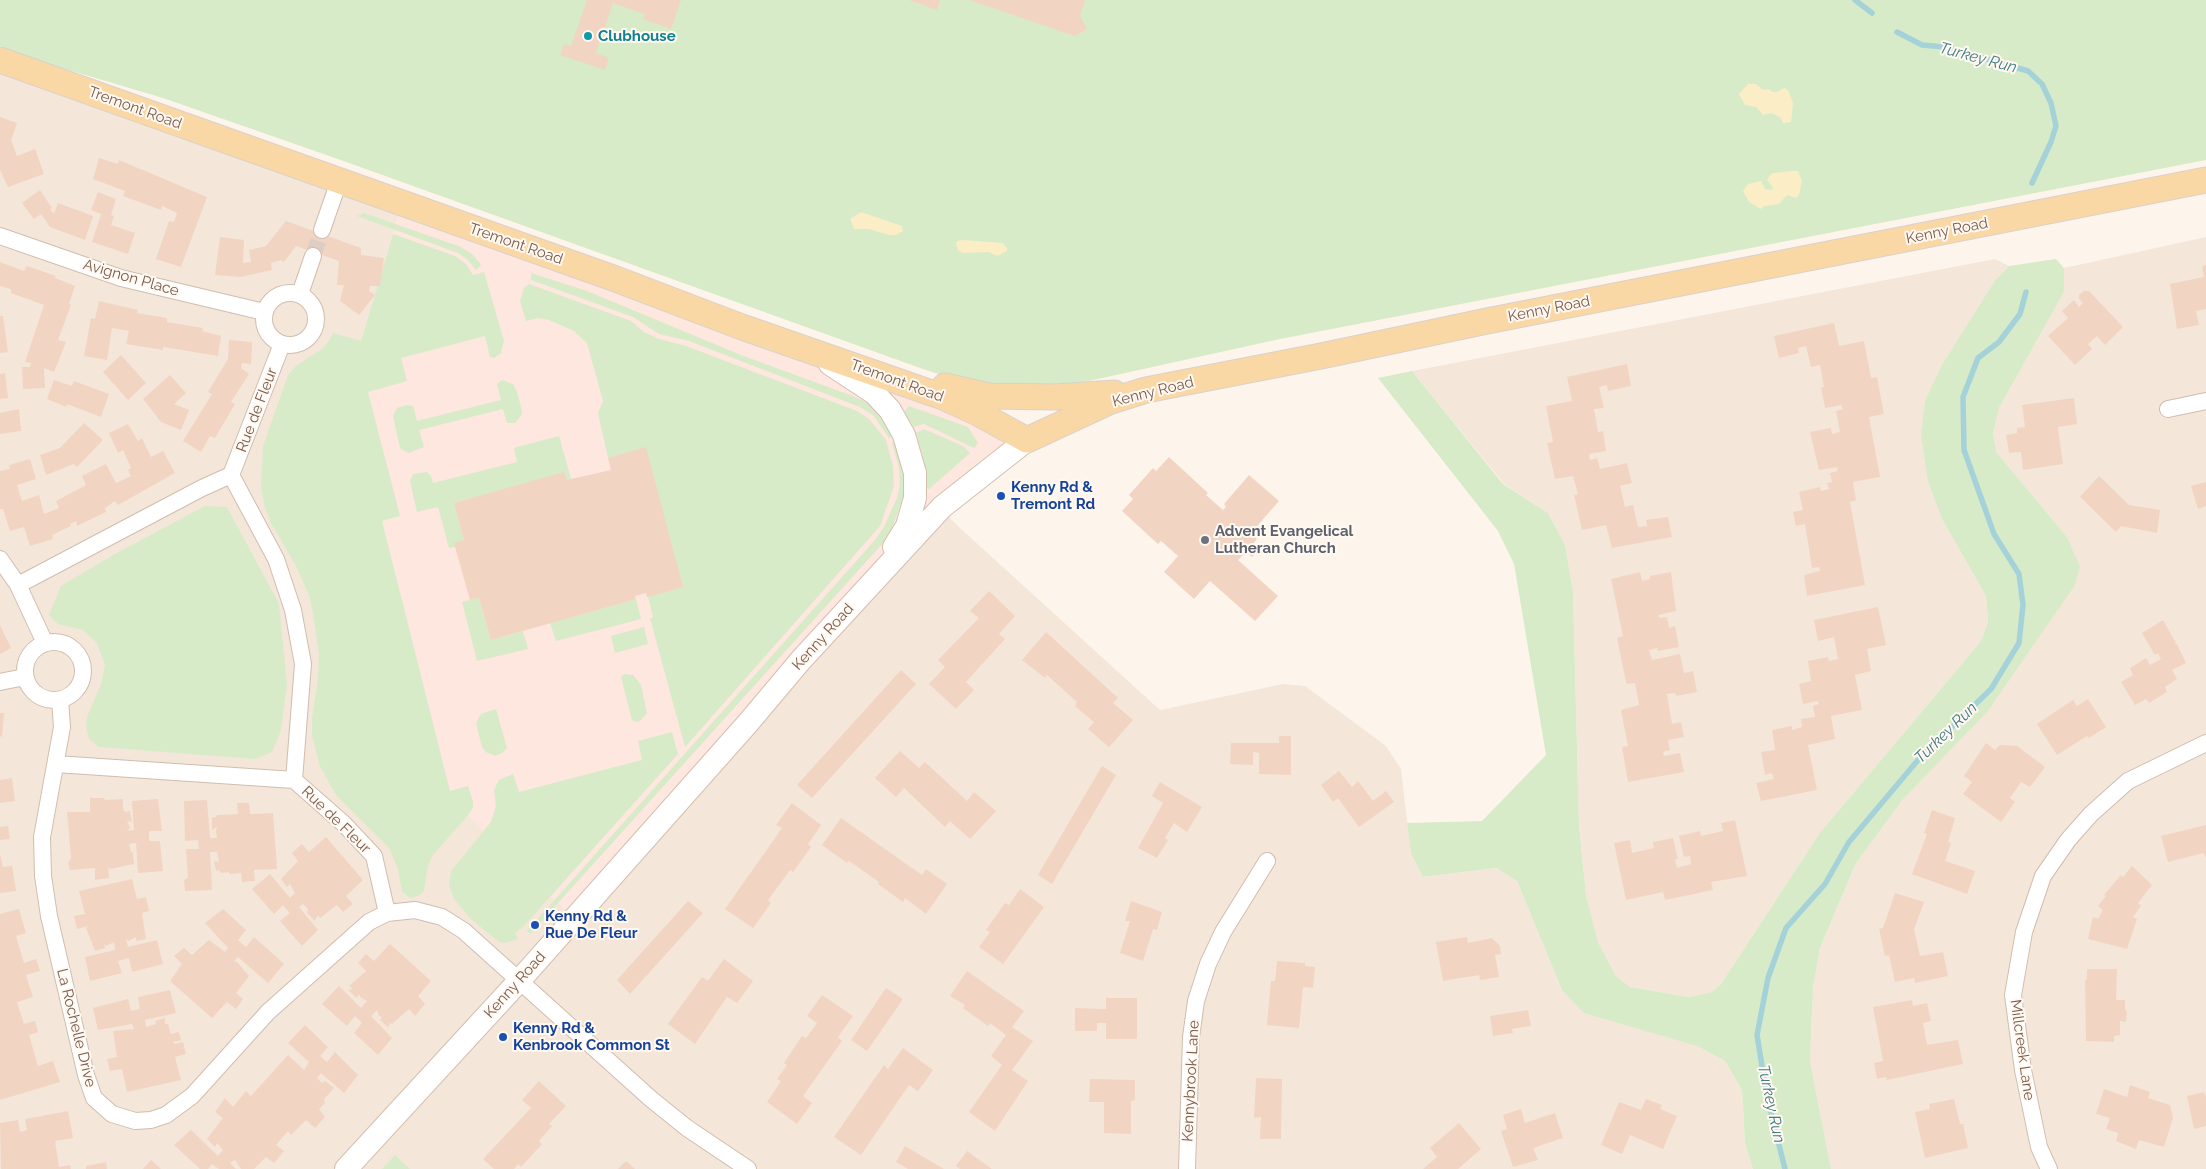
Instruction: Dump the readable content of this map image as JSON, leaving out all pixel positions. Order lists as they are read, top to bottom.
{
  "streets": {
    "main road": ["Tremont Road", "Kenny Road"],
    "street": [
      "Avignon Place",
      "Rue de Fleur",
      "La Rochelle Drive",
      "Millcreek Lane",
      "Kennybrook Lane"
    ]
  },
  "crossings": [
    ["Tremont Road", "Kenny Road"],
    ["Avignon Place", "Rue de Fleur"],
    ["Rue de Fleur", "La Rochelle Drive"]
  ],
  "water": ["Turkey Run"],
  "places": [
    "Clubhouse",
    "Kenny Rd & Tremont Rd",
    "Advent Evangelical Lutheran Church",
    "Kenny Rd & Rue De Fleur",
    "Kenny Rd & Kenbrook Common St"
  ]
}
